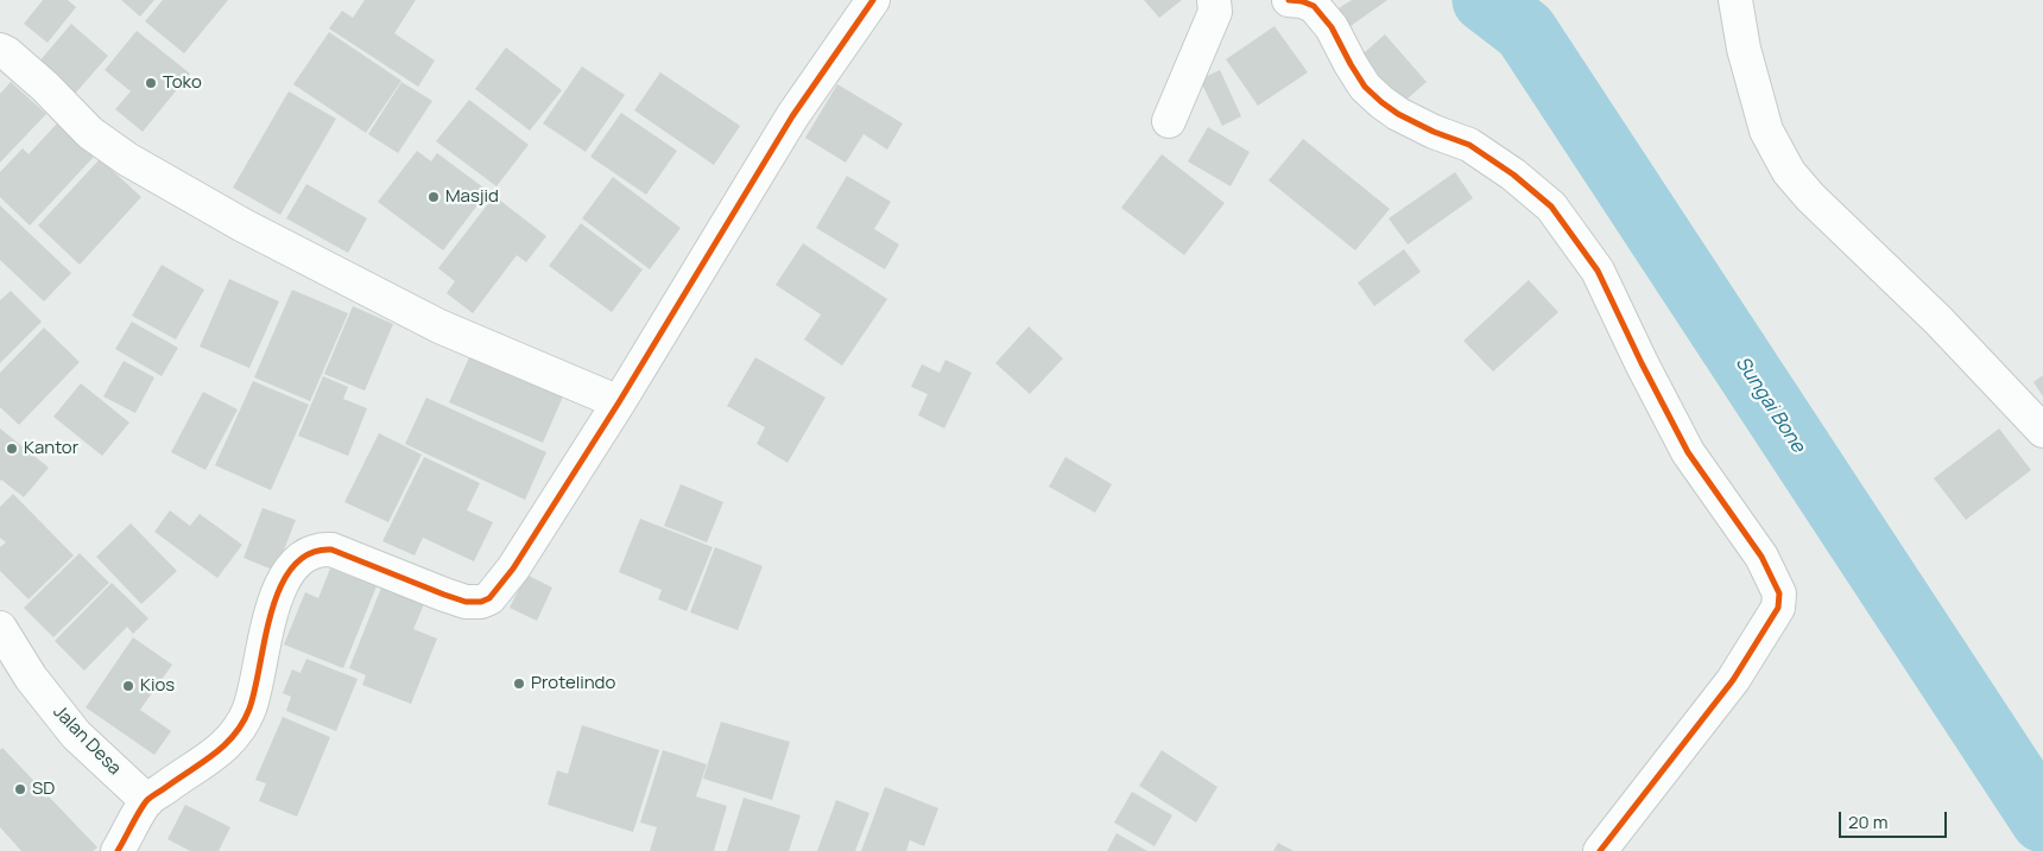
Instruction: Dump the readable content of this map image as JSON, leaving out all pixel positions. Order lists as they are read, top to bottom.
{
  "streets": {
    "street": ["Jalan Desa"]
  },
  "water": ["Sungai Bone"],
  "places": [
    "Toko",
    "Masjid",
    "Kantor",
    "Protelindo",
    "Kios",
    "SD"
  ],
  "scale_bar": "20 m"
}
